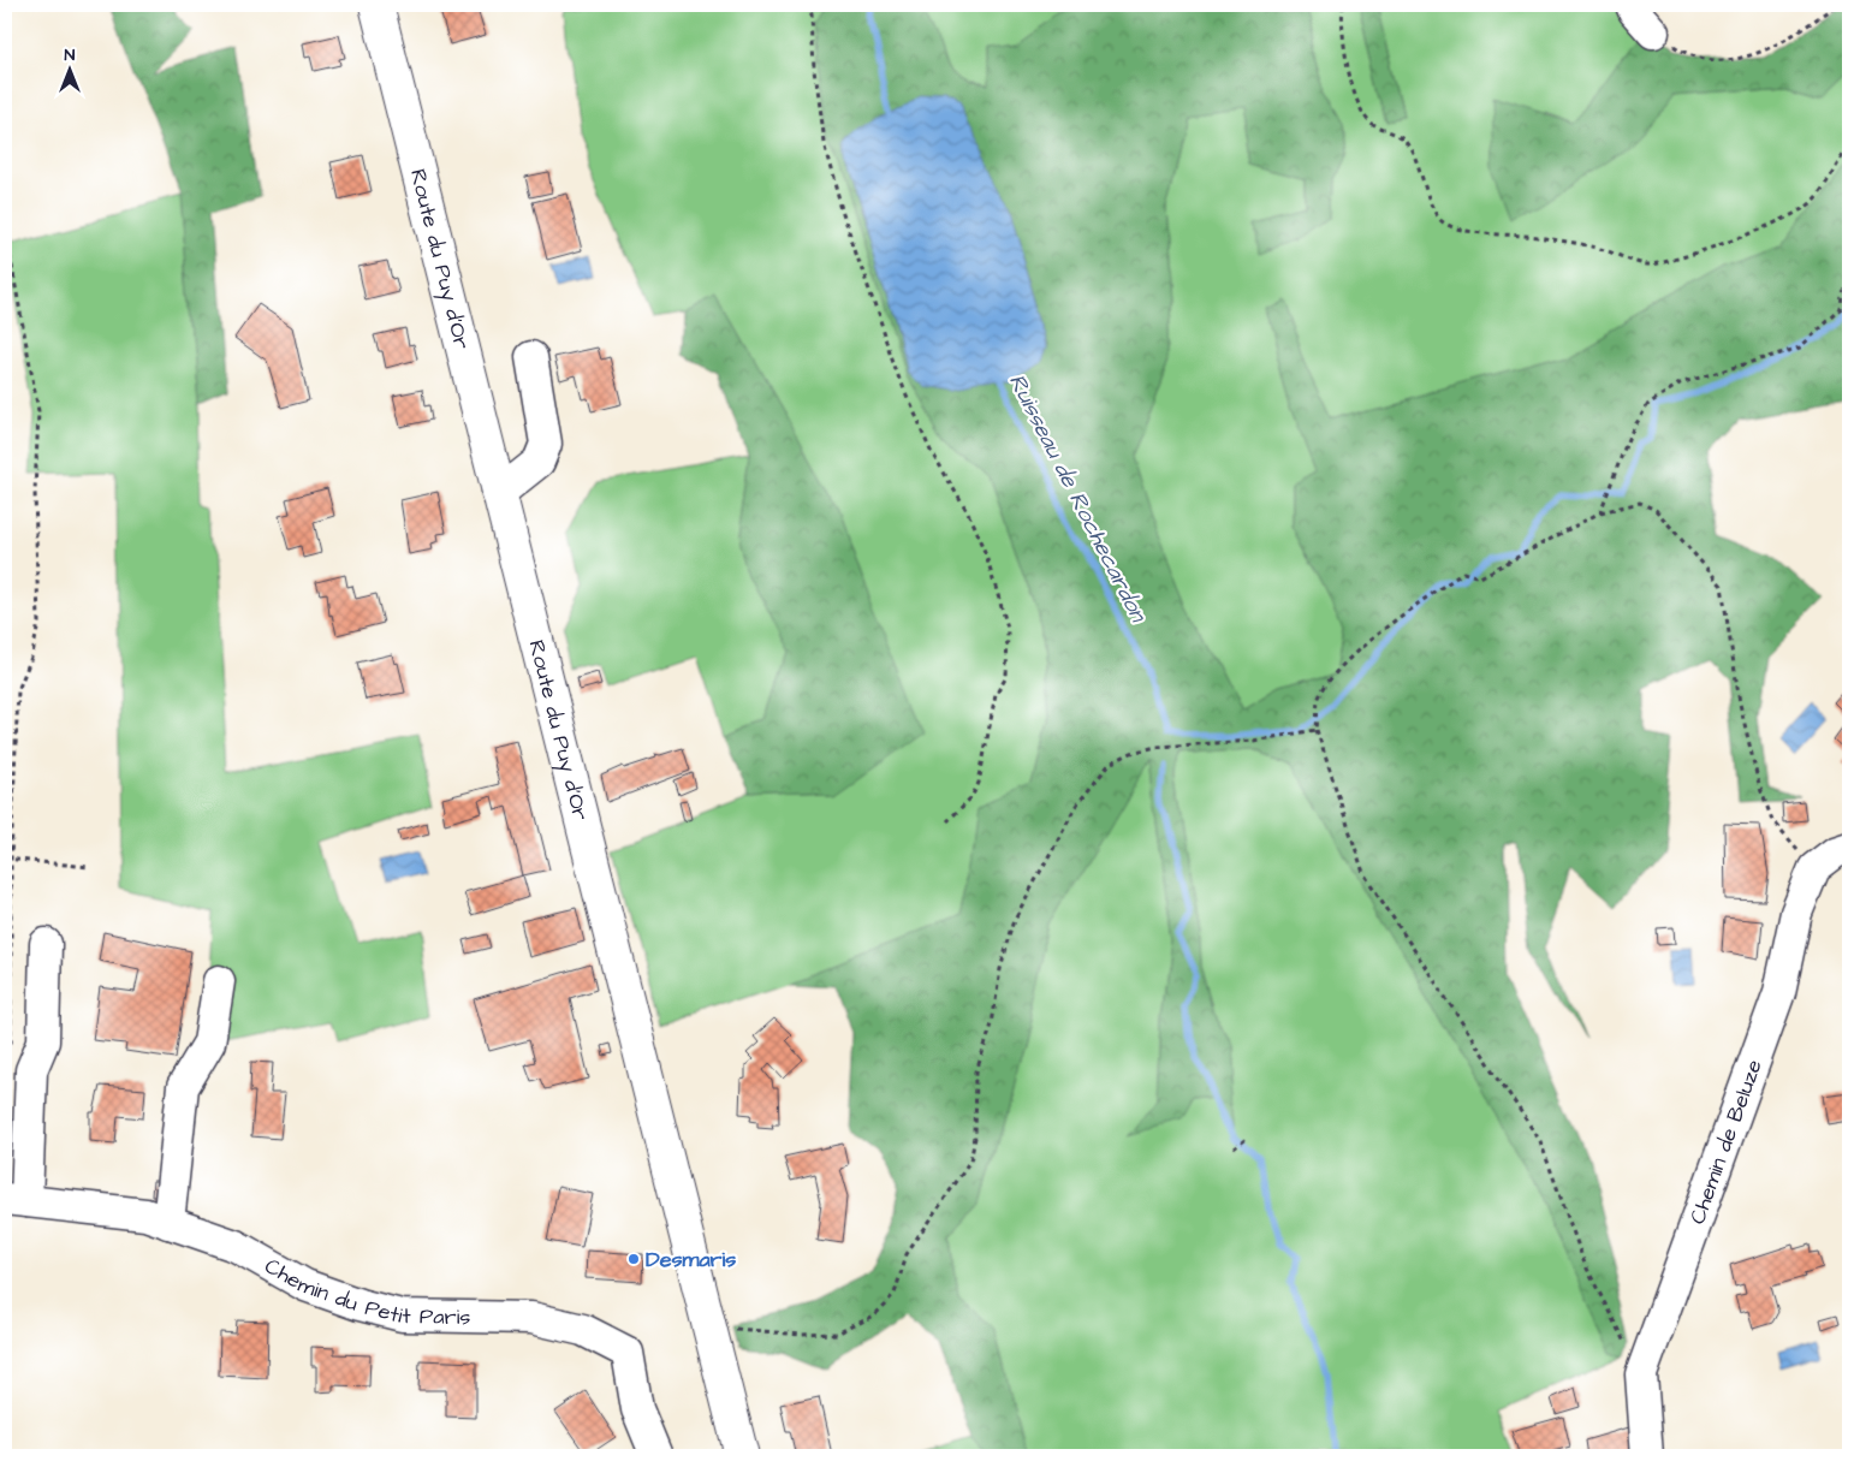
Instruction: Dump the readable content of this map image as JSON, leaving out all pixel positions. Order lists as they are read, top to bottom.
{
  "streets": {
    "main road": ["Route du Puy d'Or"],
    "street": ["Chemin de Beluze", "Chemin du Petit Paris"]
  },
  "water": ["Ruisseau de Rochecardon"],
  "places": ["Desmaris"],
  "north": "top"
}
